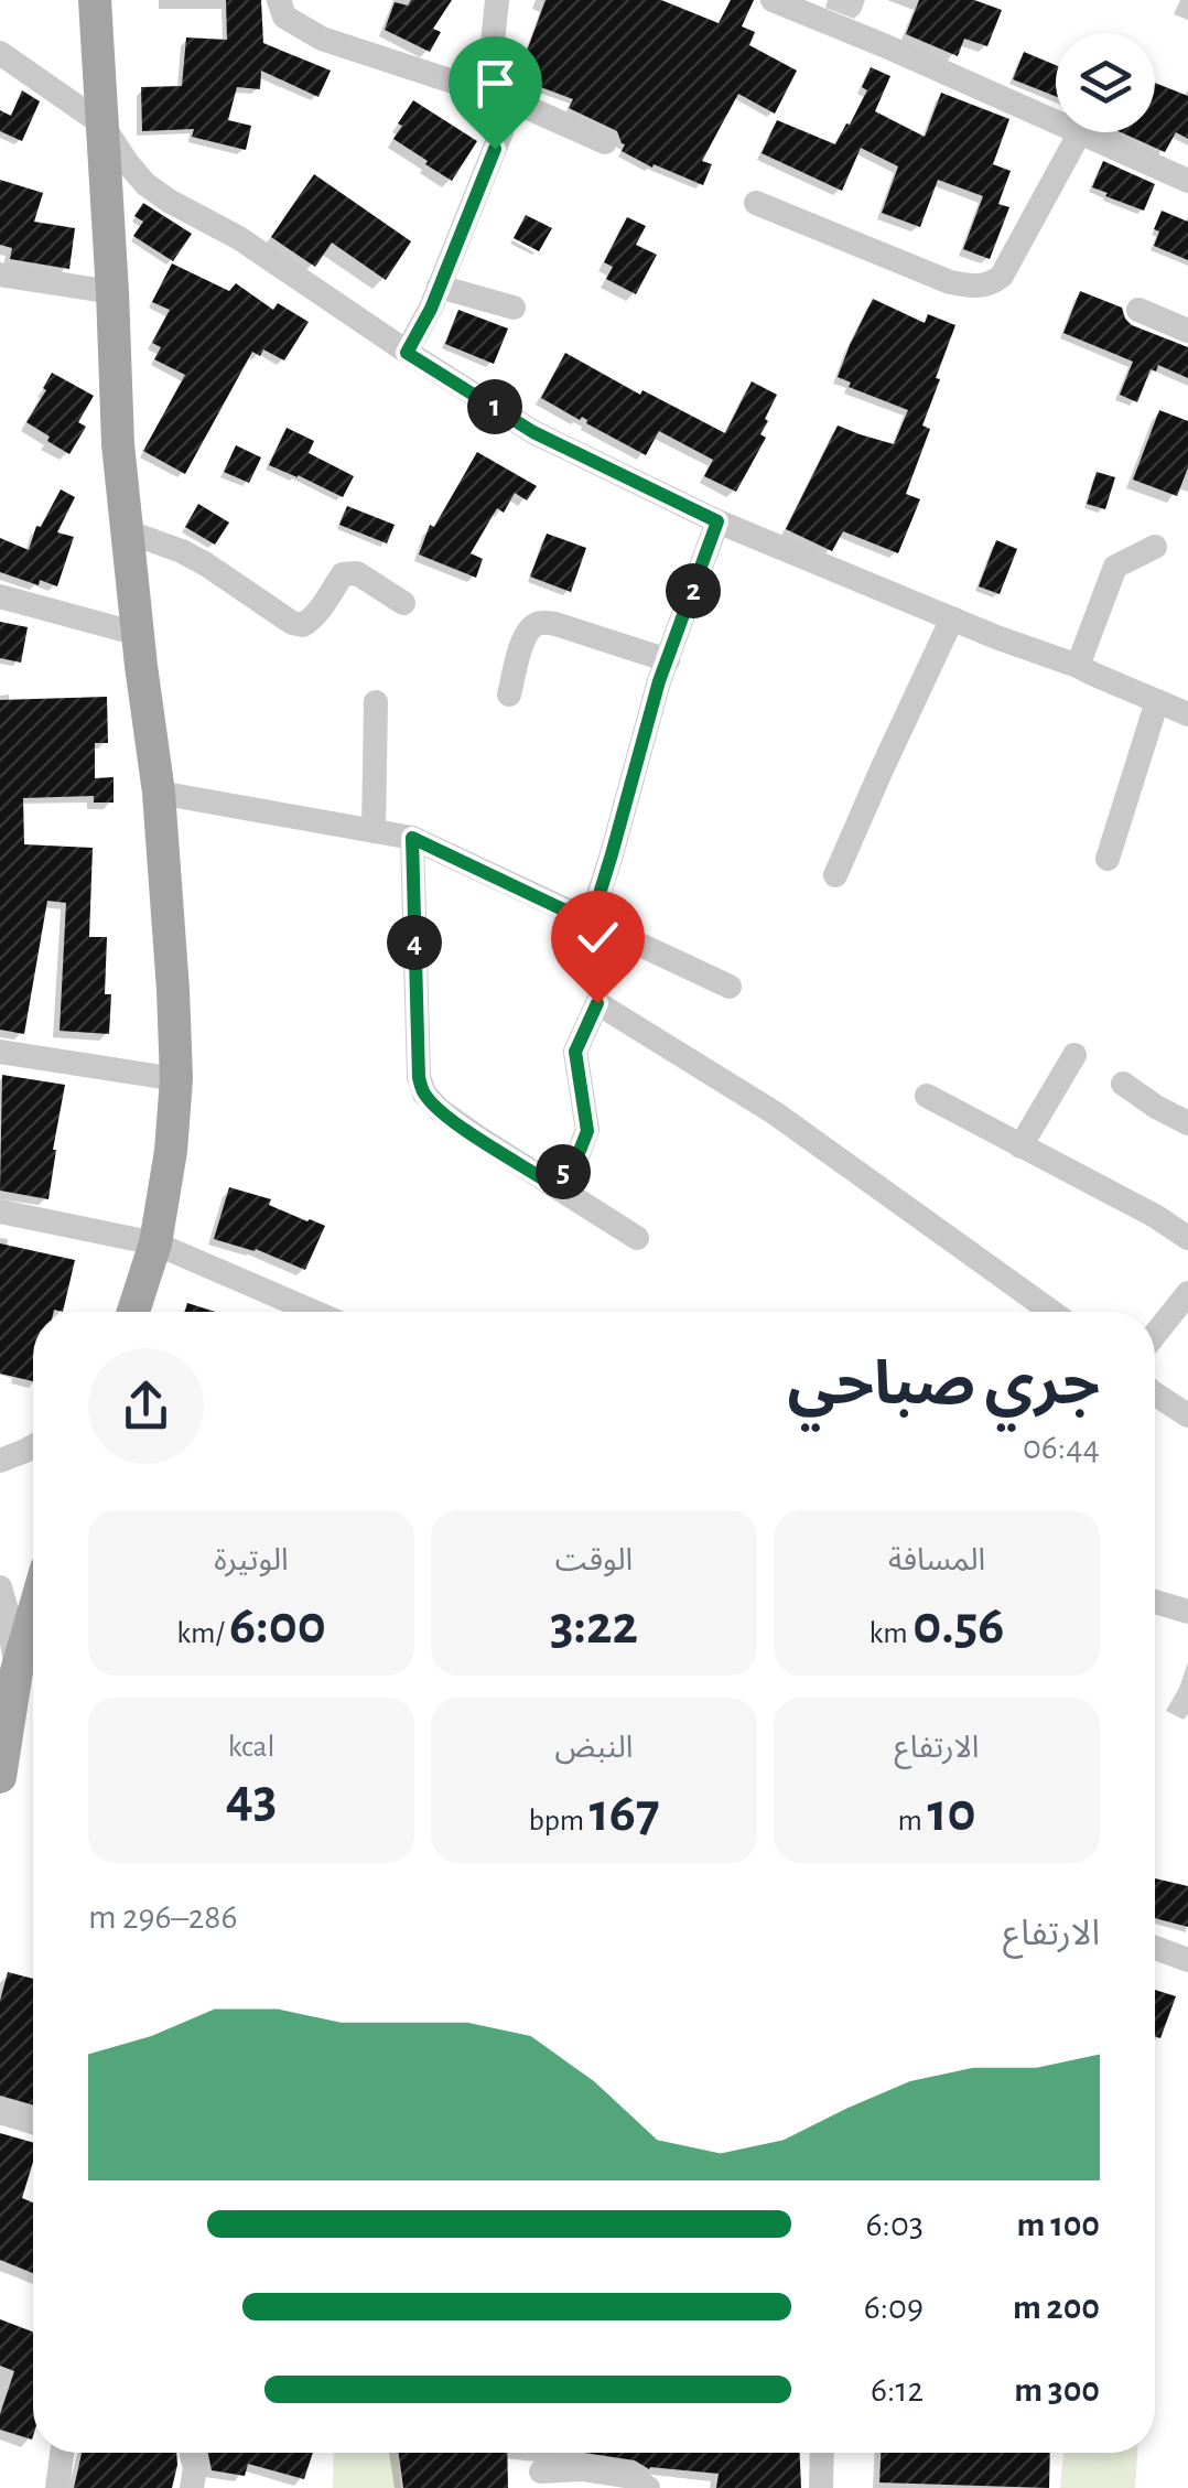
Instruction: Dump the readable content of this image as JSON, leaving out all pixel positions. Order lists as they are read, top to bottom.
{
  "page": {
    "pins": [
      "1",
      "2",
      "4",
      "5"
    ],
    "heading": ["جري صباحي", "06:44"],
    "stats": [
      ["المسافة", "0.56 km"],
      ["الوقت", "3:22"],
      ["الوتيرة", "6:00 /km"],
      ["الارتفاع", "10 m"],
      ["النبض", "167 bpm"],
      ["kcal", "43"]
    ],
    "chart": ["الارتفاع", "286–296 m"],
    "list": [
      {
        "name": "100 m",
        "note": "6:03"
      },
      {
        "name": "200 m",
        "note": "6:09"
      },
      {
        "name": "300 m",
        "note": "6:12"
      }
    ]
  }
}
